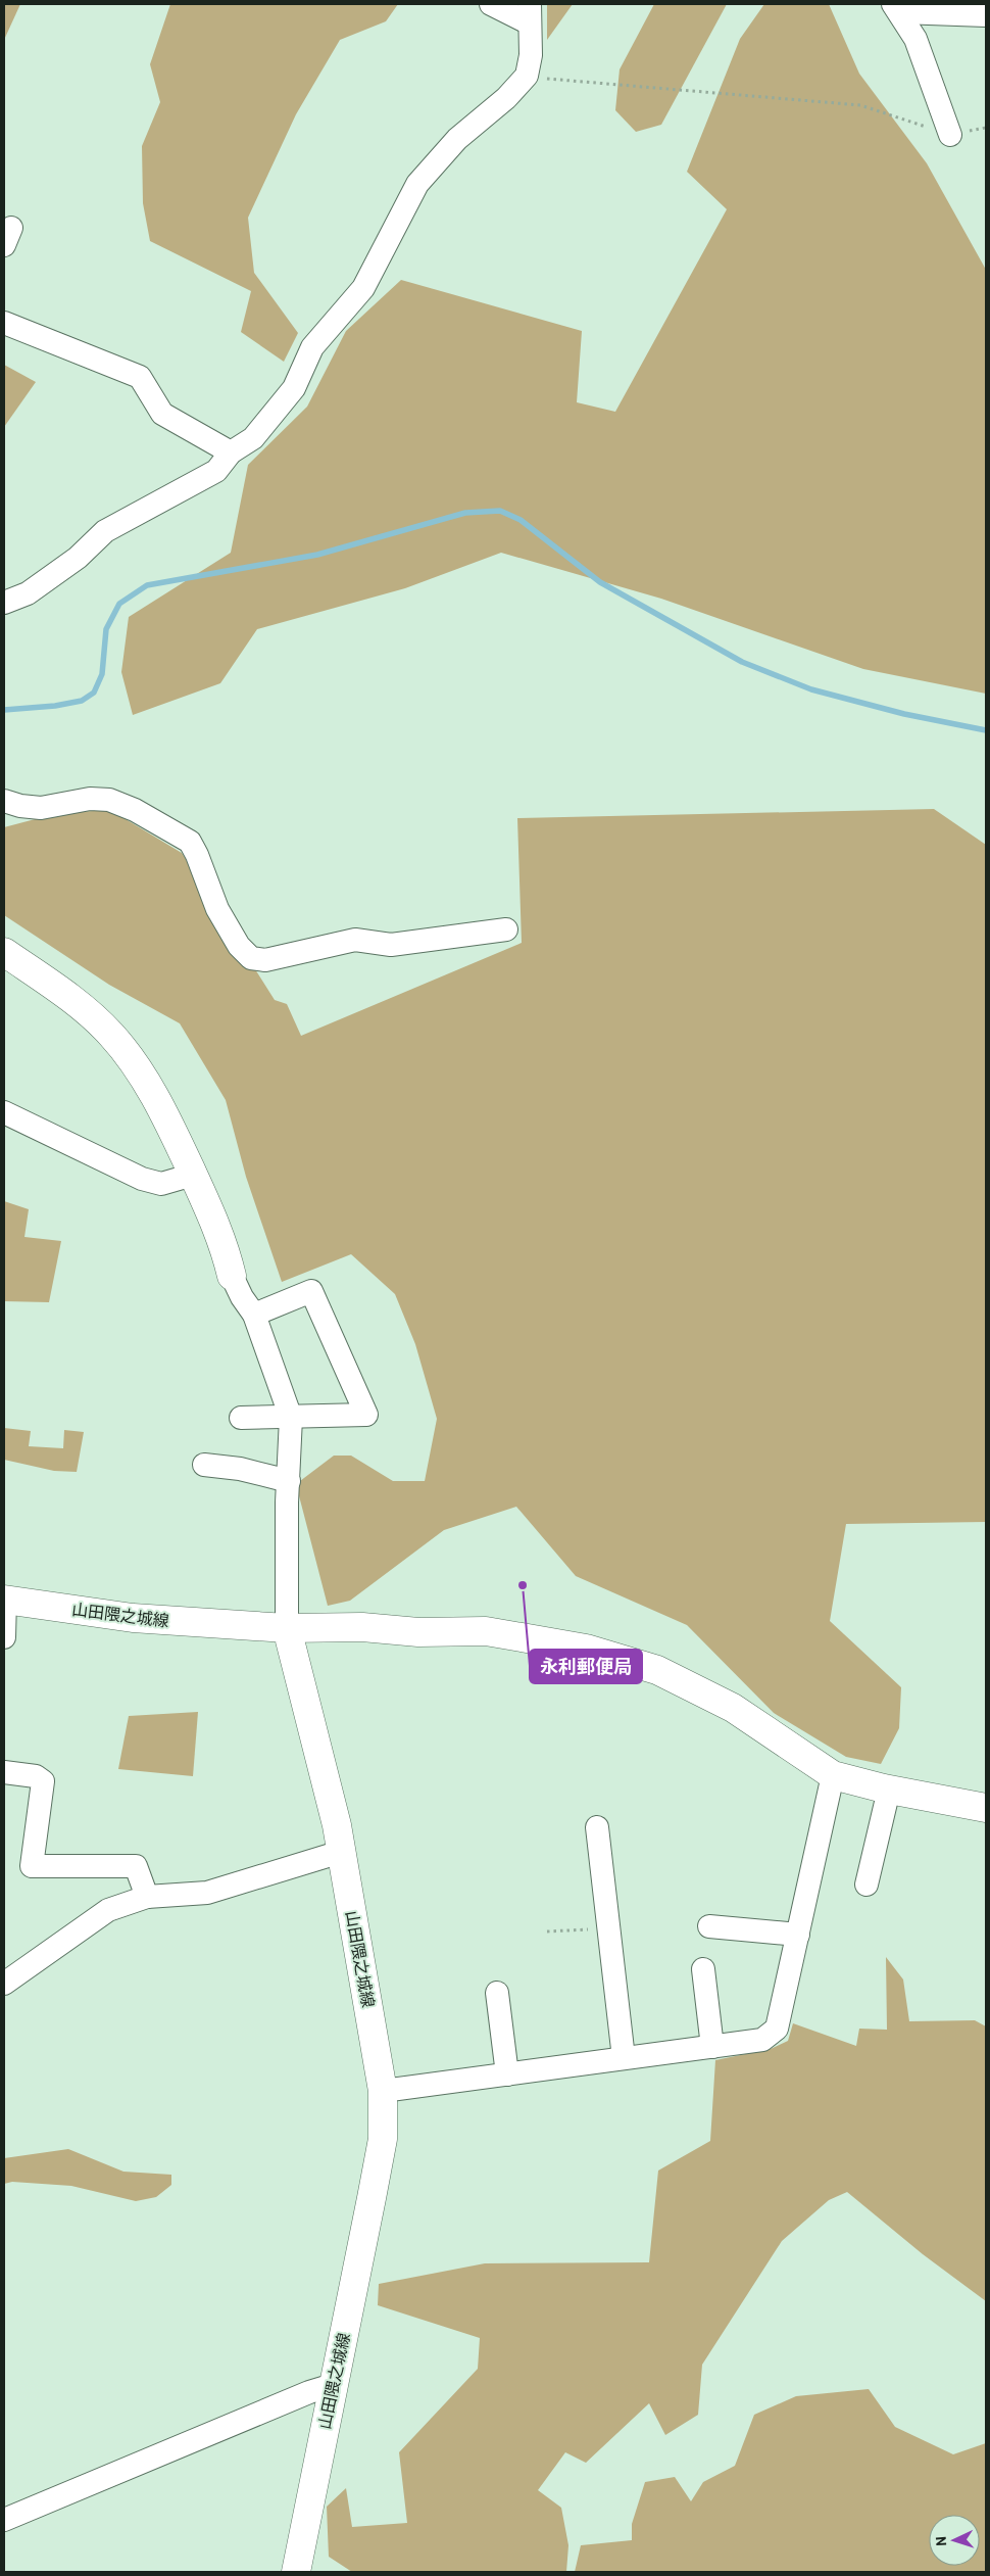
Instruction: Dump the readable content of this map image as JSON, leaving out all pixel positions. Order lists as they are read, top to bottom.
{
  "streets": {
    "main road": ["山田隈之城線"]
  },
  "places": ["永利郵便局"],
  "north": "left"
}
